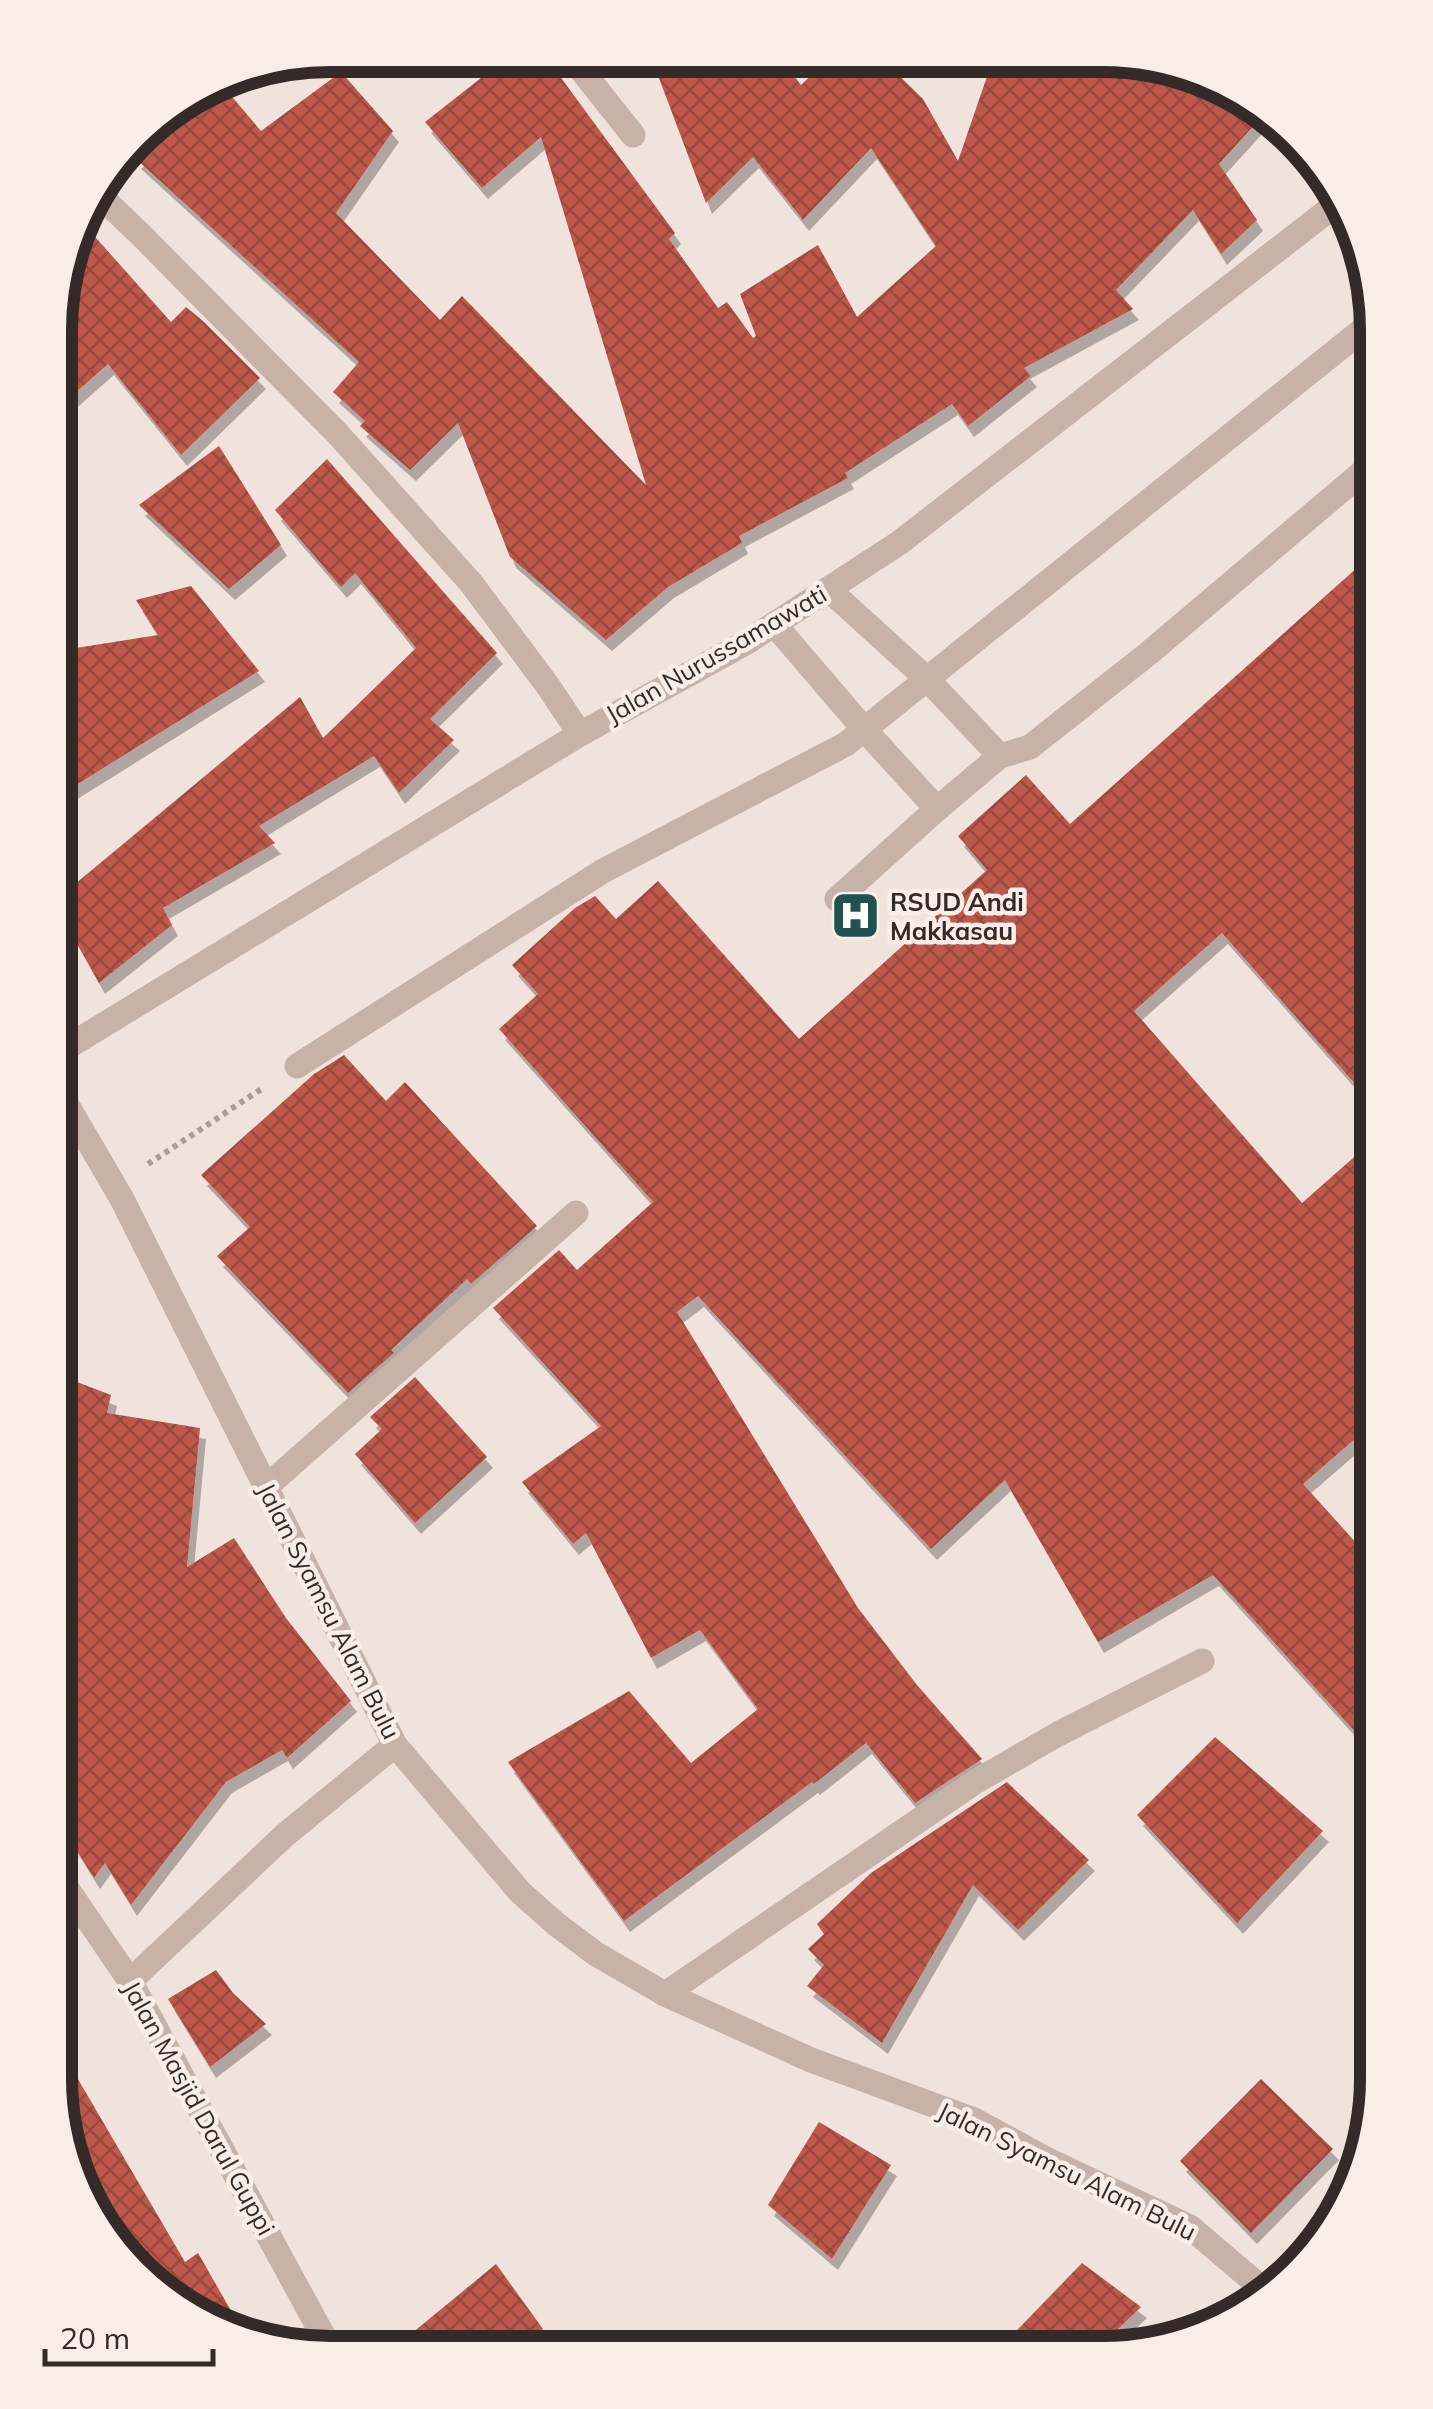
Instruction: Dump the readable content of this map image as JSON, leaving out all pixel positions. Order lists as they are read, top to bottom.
{
  "streets": {
    "street": ["Jalan Nurussamawati", "Jalan Syamsu Alam Bulu", "Jalan Masjid Darul Guppi"]
  },
  "places": {
    "hospital": ["RSUD Andi Makkasau"]
  },
  "scale_bar": "20 m"
}
